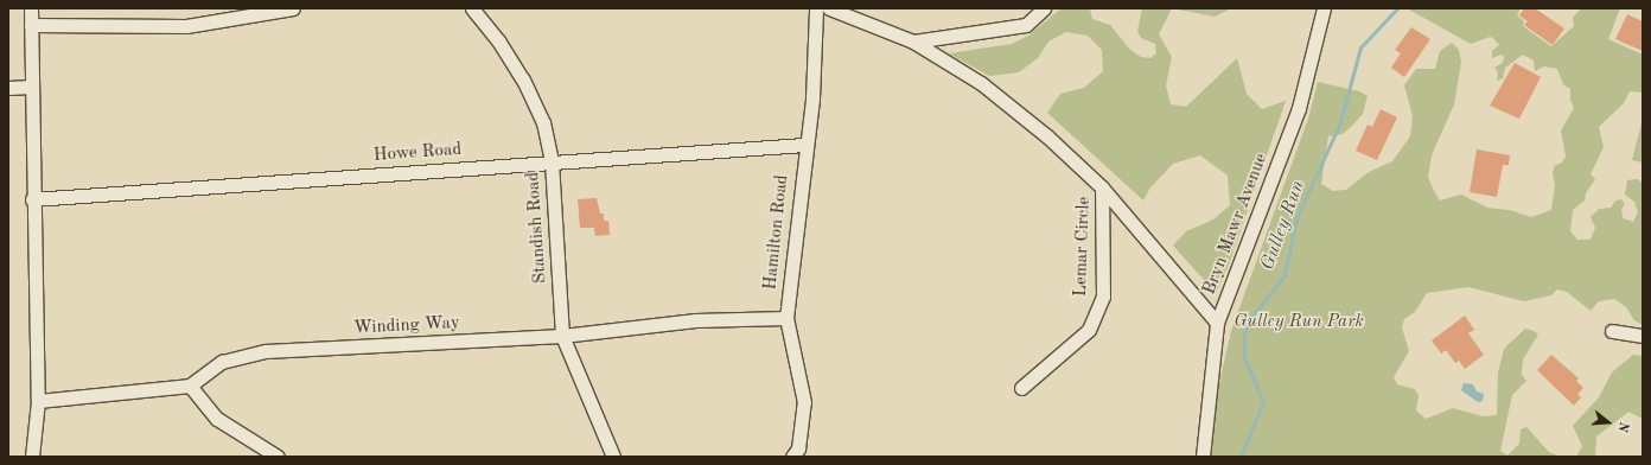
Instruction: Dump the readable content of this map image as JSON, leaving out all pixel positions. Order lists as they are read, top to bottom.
{
  "streets": {
    "street": [
      "Howe Road",
      "Bryn Mawr Avenue",
      "Standish Road",
      "Hamilton Road",
      "Lemar Circle",
      "Winding Way"
    ]
  },
  "crossings": [
    ["Howe Road", "Standish Road"],
    ["Howe Road", "Hamilton Road"],
    ["Standish Road", "Winding Way"],
    ["Hamilton Road", "Winding Way"]
  ],
  "water": ["Gulley Run"],
  "parks": ["Gulley Run Park"],
  "north": "right"
}
